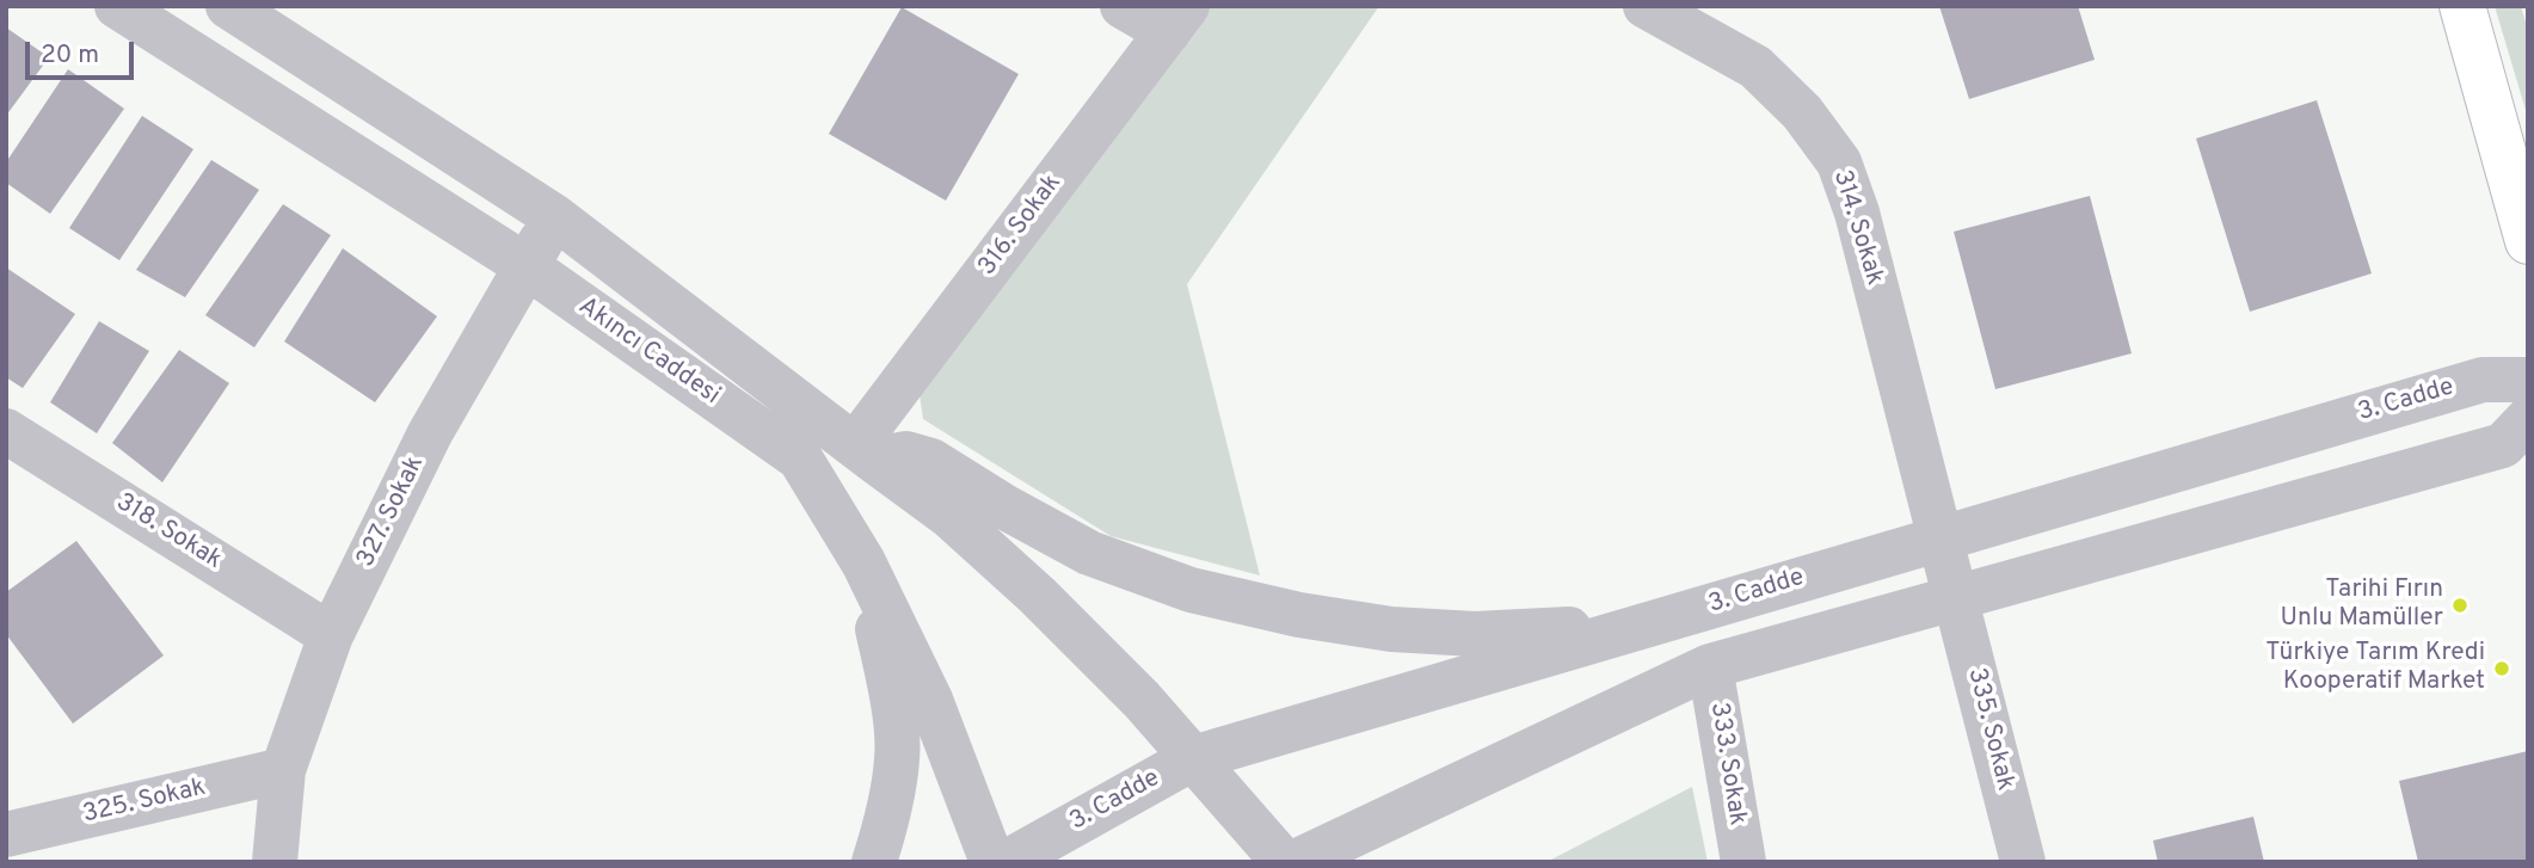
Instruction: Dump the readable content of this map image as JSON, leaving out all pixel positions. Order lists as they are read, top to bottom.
{
  "streets": {
    "street": [
      "316. Sokak",
      "314. Sokak",
      "Akıncı Caddesi",
      "3. Cadde",
      "327. Sokak",
      "318. Sokak",
      "335. Sokak",
      "333. Sokak",
      "325. Sokak"
    ]
  },
  "crossings": [
    ["316. Sokak", "Akıncı Caddesi"],
    ["314. Sokak", "3. Cadde"],
    ["314. Sokak", "335. Sokak"],
    ["Akıncı Caddesi", "3. Cadde"],
    ["Akıncı Caddesi", "327. Sokak"],
    ["327. Sokak", "318. Sokak"],
    ["327. Sokak", "325. Sokak"]
  ],
  "places": ["Tarihi Fırın Unlu Mamüller", "Türkiye Tarım Kredi Kooperatif Market"],
  "scale_bar": "20 m"
}
